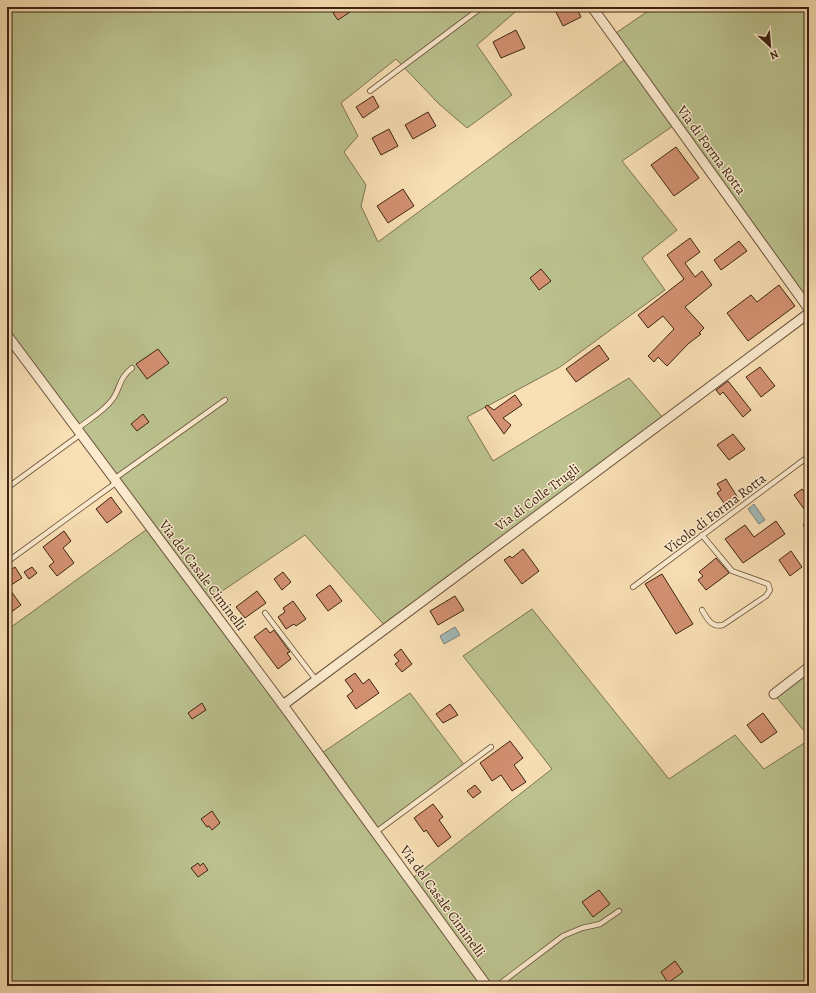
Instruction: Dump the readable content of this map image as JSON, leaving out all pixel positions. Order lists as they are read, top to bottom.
{
  "streets": {
    "street": ["Via di Forma Rotta", "Via di Colle Trugli", "Via del Casale Ciminelli"],
    "lane": ["Vicolo di Forma Rotta"]
  },
  "crossings": [
    ["Via di Colle Trugli", "Via del Casale Ciminelli"]
  ],
  "north": "bottom right"
}
